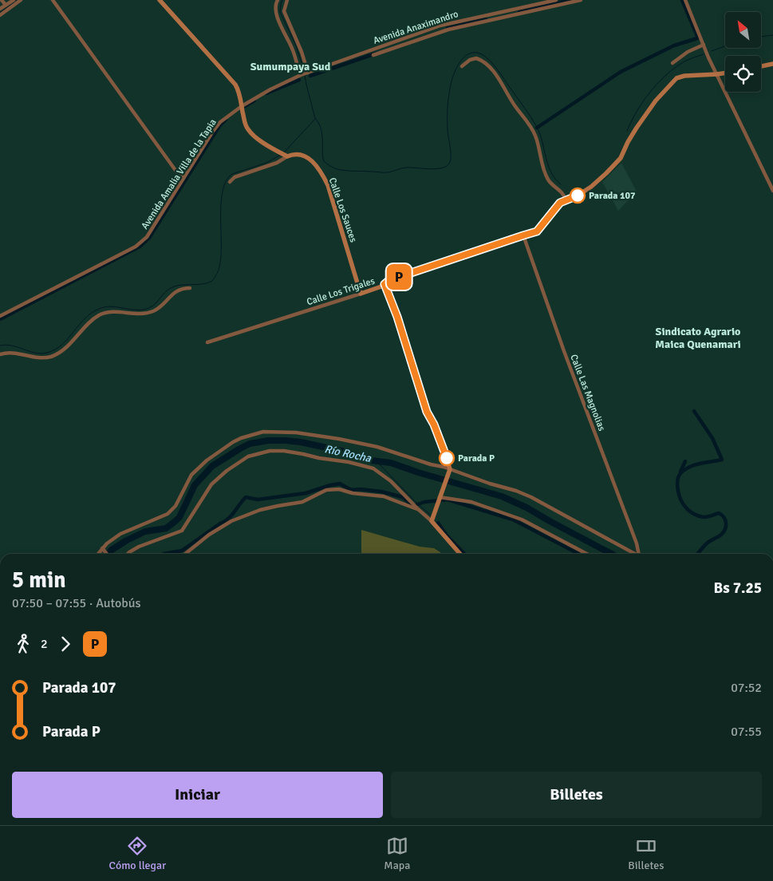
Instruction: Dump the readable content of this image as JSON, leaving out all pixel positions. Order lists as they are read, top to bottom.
{
  "streets": {
    "street": [
      "Avenida Anaximandro",
      "Avenida Amalia Villa de la Tapia",
      "Calle Los Sauces",
      "Calle Los Trigales",
      "Calle Las Magnolias"
    ]
  },
  "crossings": [
    ["Avenida Anaximandro", "Avenida Amalia Villa de la Tapia"],
    ["Calle Los Sauces", "Calle Los Trigales"],
    ["Calle Los Trigales", "Calle Las Magnolias"]
  ],
  "districts": ["Sumumpaya Sud", "Sindicato Agrario Maica Quenamari"],
  "water": ["Río Rocha"],
  "places": ["Parada 107", "Parada P"],
  "lines": ["bus line P"],
  "north": "top left",
  "page": {
    "on_map": "P",
    "heading": ["5 min", "07:50 – 07:55 · Autobús", "Bs 7.25"],
    "legs": ["2", "P"],
    "list": [
      {
        "name": "Parada 107",
        "value": "07:52"
      },
      {
        "name": "Parada P",
        "value": "07:55"
      }
    ],
    "buttons": ["Iniciar", "Billetes"],
    "tabs": ["Cómo llegar", "Mapa", "Billetes"]
  }
}
